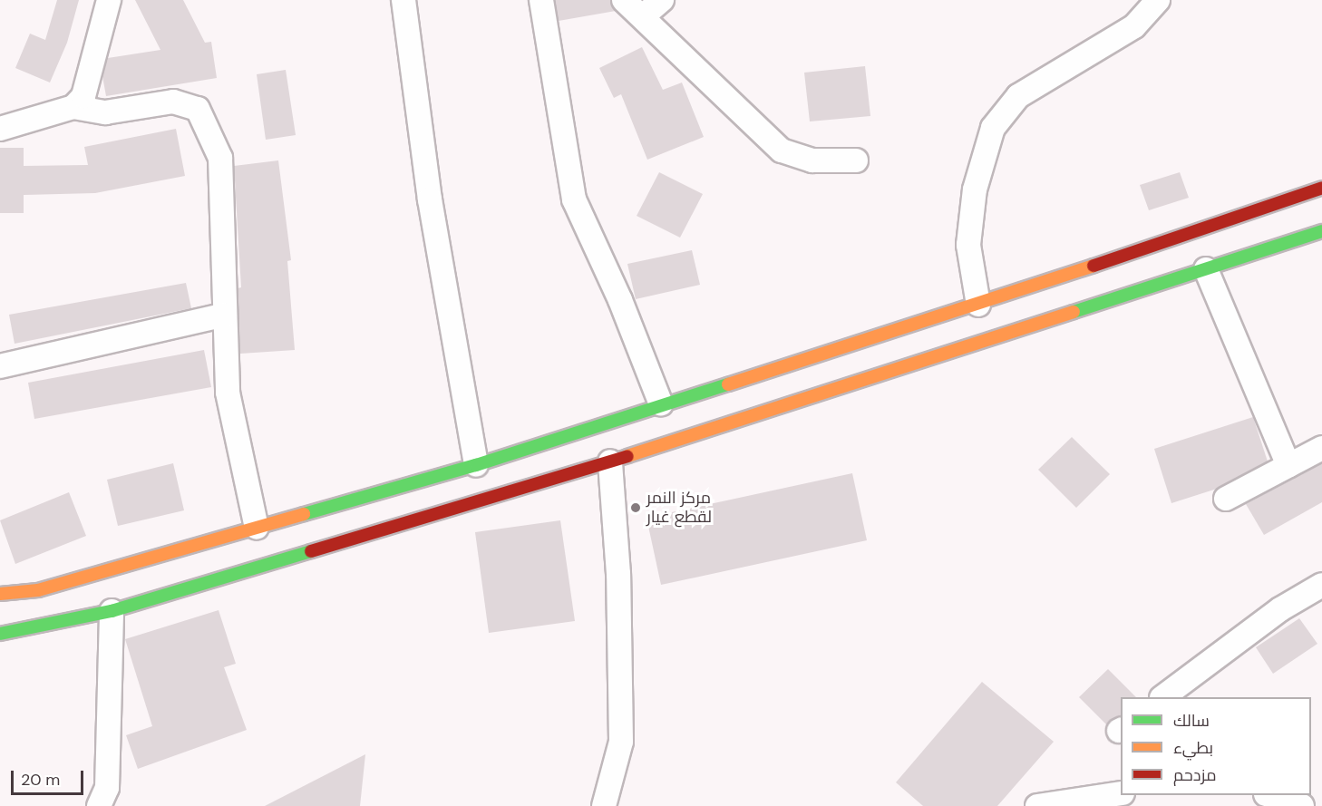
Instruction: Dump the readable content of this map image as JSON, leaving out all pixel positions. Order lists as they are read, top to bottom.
{
  "places": ["مركز النمر لقطع غيار"],
  "legend": ["سالك", "بطيء", "مزدحم"],
  "scale_bar": "20 m"
}
